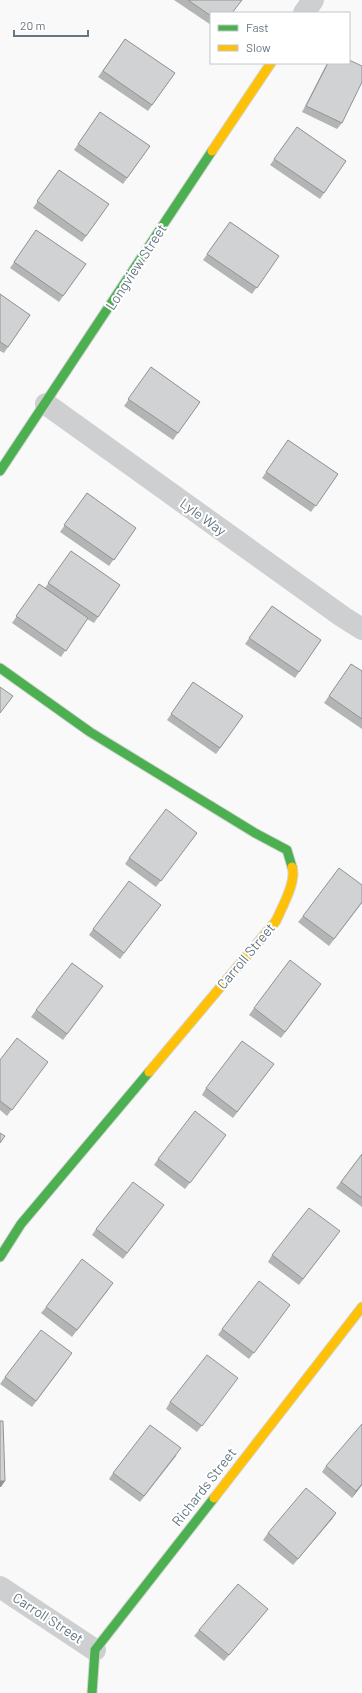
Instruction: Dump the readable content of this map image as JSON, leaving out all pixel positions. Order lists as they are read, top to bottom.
{
  "streets": {
    "street": [
      "Longview Street",
      "Lyle Way",
      "Carroll Street",
      "Richards Street"
    ]
  },
  "crossings": [
    ["Longview Street", "Lyle Way"],
    ["Carroll Street", "Richards Street"]
  ],
  "legend": ["Fast", "Slow"],
  "scale_bar": "20 m"
}
